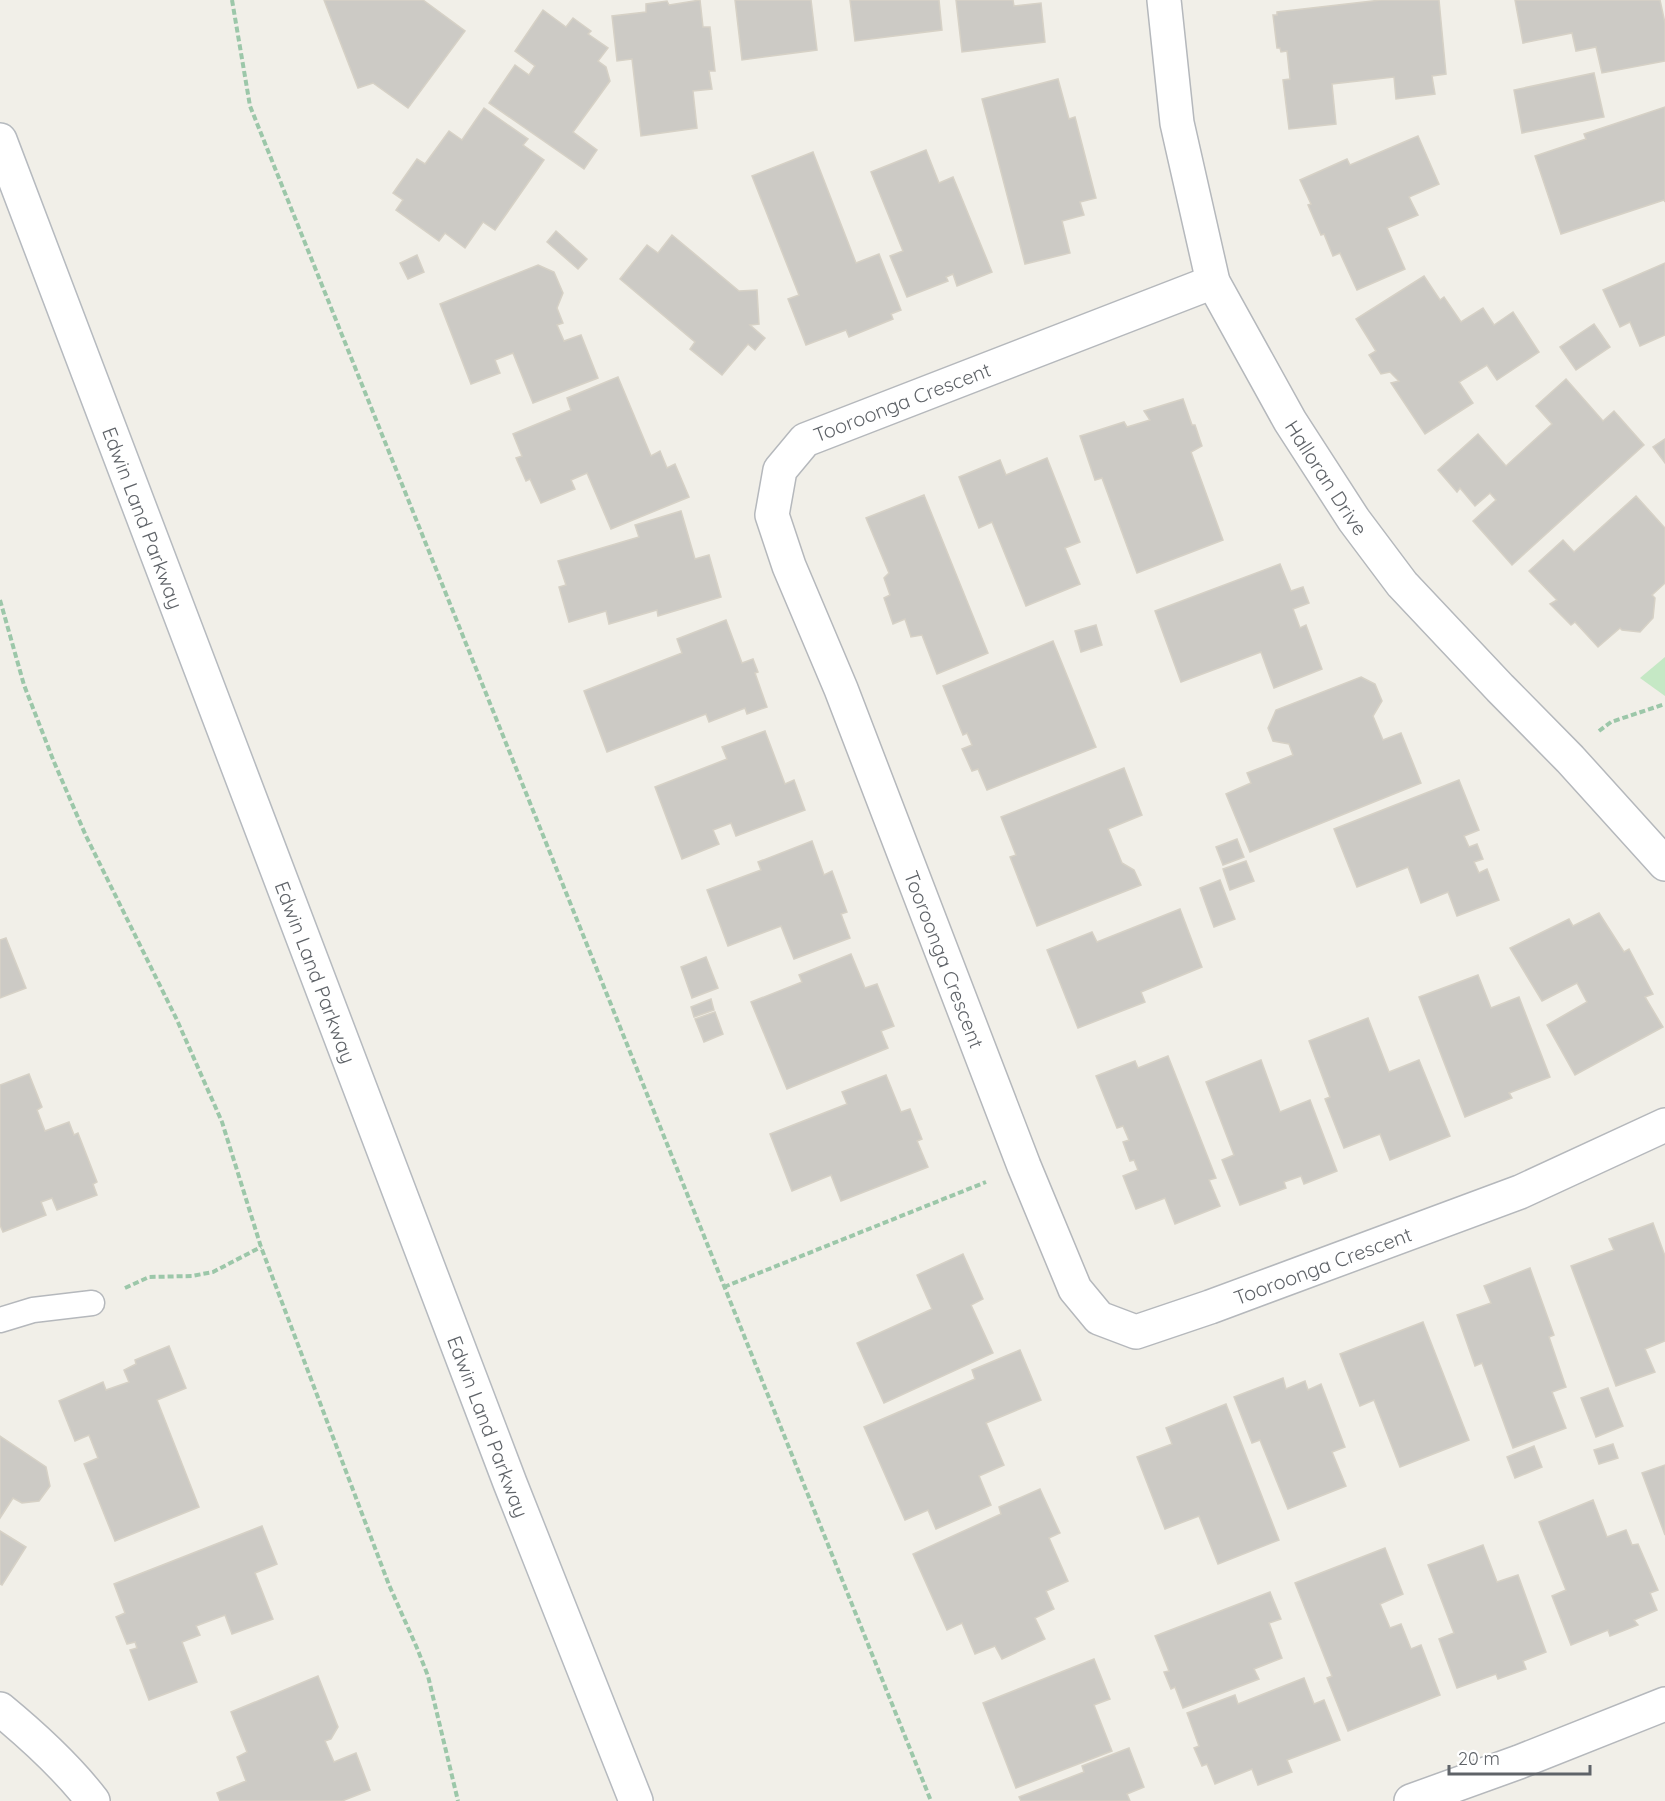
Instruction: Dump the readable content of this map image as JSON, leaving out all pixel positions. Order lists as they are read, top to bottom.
{
  "streets": {
    "street": ["Tooroonga Crescent", "Halloran Drive", "Edwin Land Parkway"]
  },
  "crossings": [
    ["Tooroonga Crescent", "Halloran Drive"]
  ],
  "scale_bar": "20 m"
}
